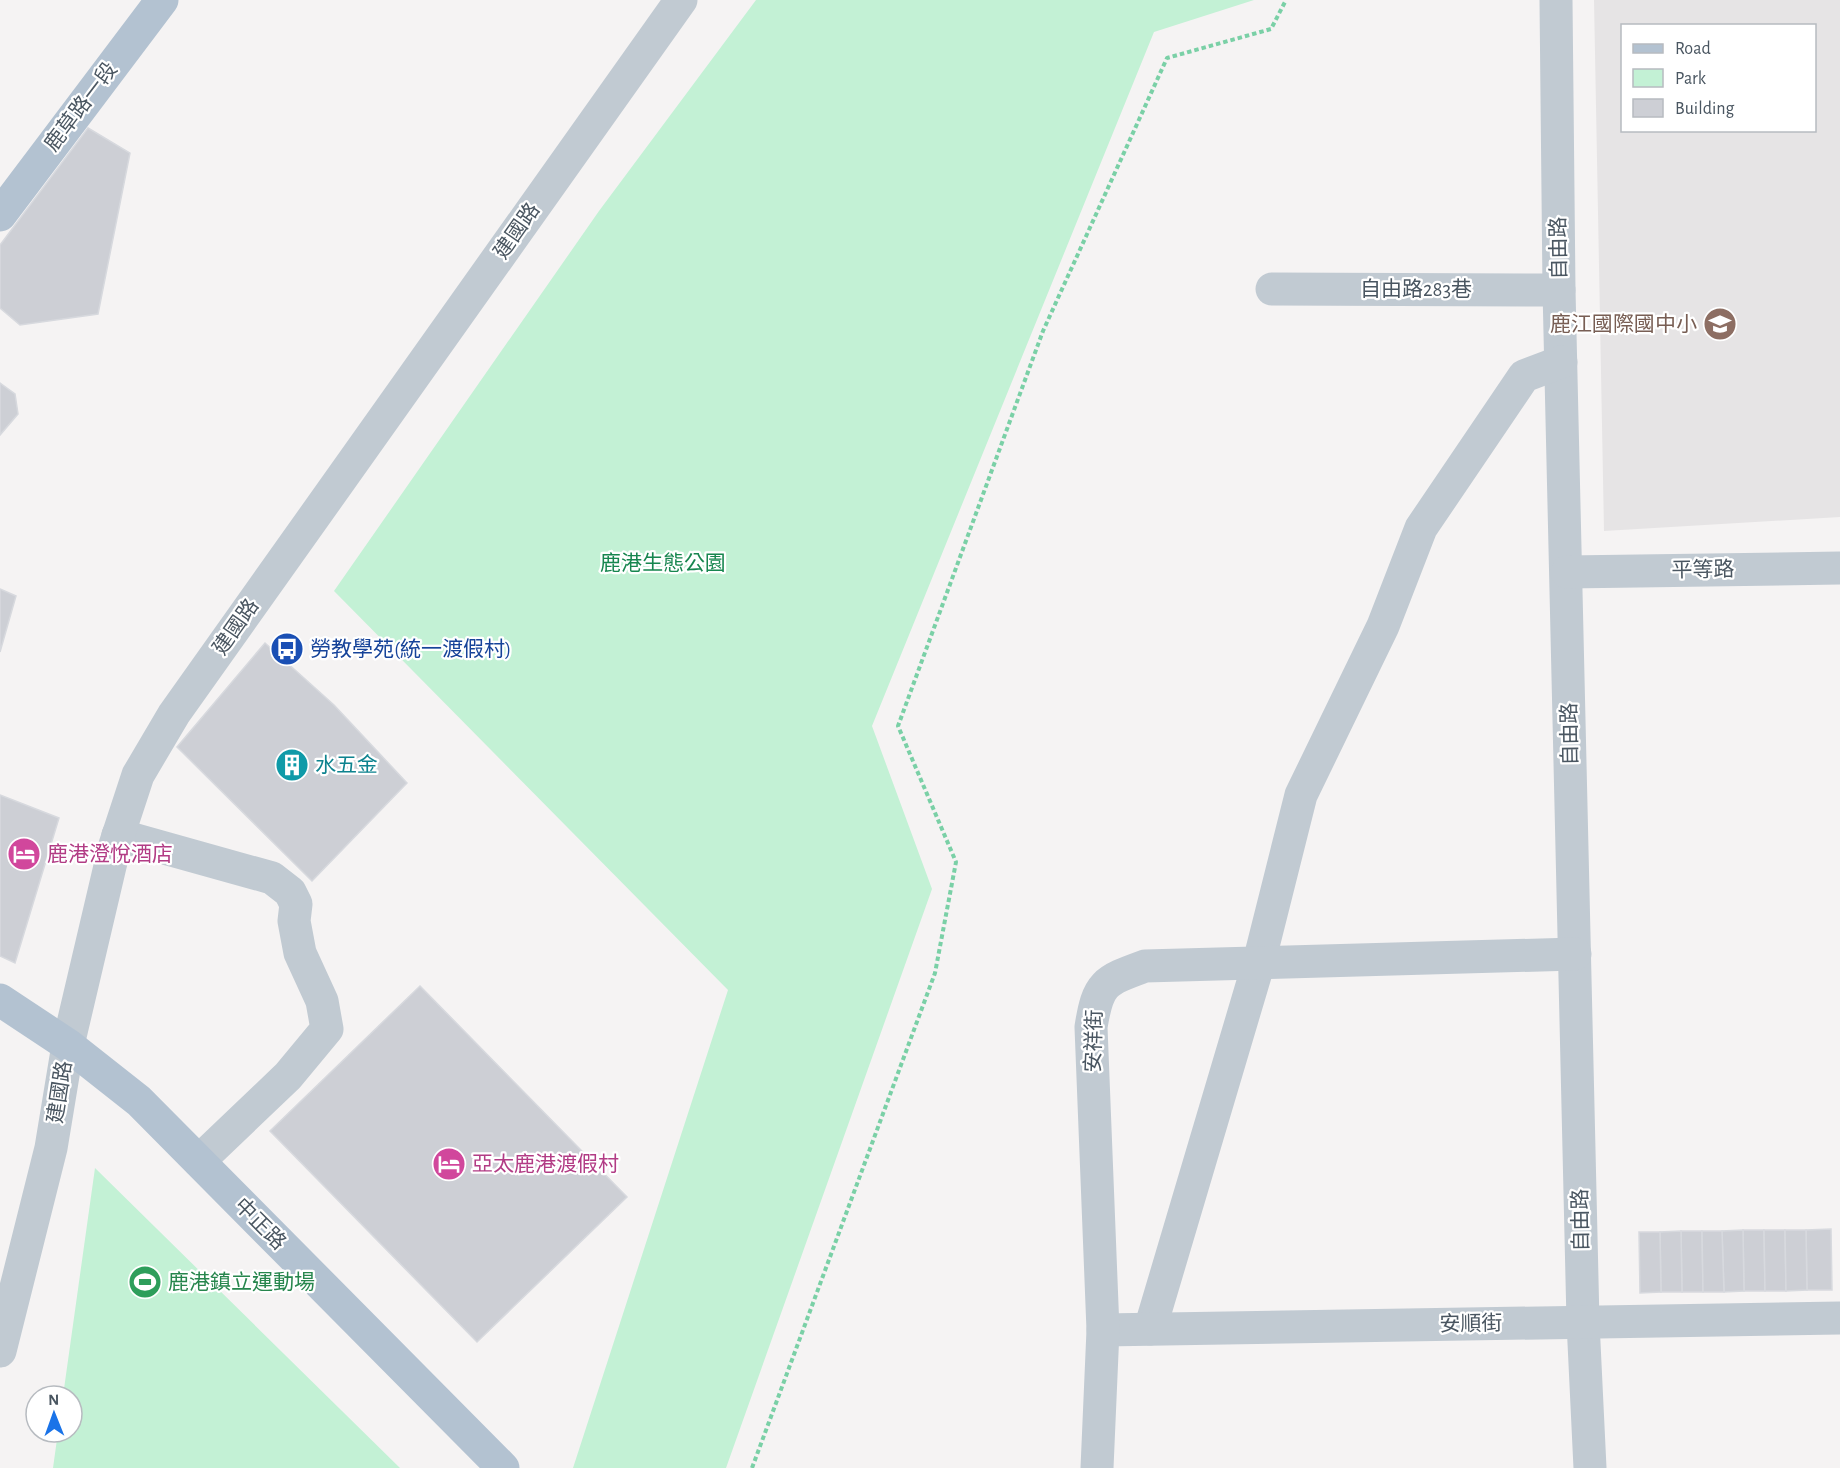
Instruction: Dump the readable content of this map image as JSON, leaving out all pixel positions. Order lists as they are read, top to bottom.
{
  "streets": {
    "main road": ["鹿草路一段", "中正路"],
    "street": [
      "建國路",
      "自由路",
      "自由路283巷",
      "平等路",
      "安祥街",
      "安順街"
    ]
  },
  "crossings": [
    ["建國路", "中正路"],
    ["自由路", "自由路283巷"],
    ["自由路", "平等路"],
    ["自由路", "安祥街"],
    ["自由路", "安順街"],
    ["安祥街", "安順街"]
  ],
  "parks": ["鹿港生態公園"],
  "places": {
    "school or university": ["鹿江國際國中小"],
    "bus stop": ["勞教學苑(統一渡假村)"],
    "building": ["水五金"],
    "hotel": ["鹿港澄悅酒店", "亞太鹿港渡假村"],
    "sports": ["鹿港鎮立運動場"]
  },
  "legend": ["Road", "Park", "Building"],
  "north": "top"
}
